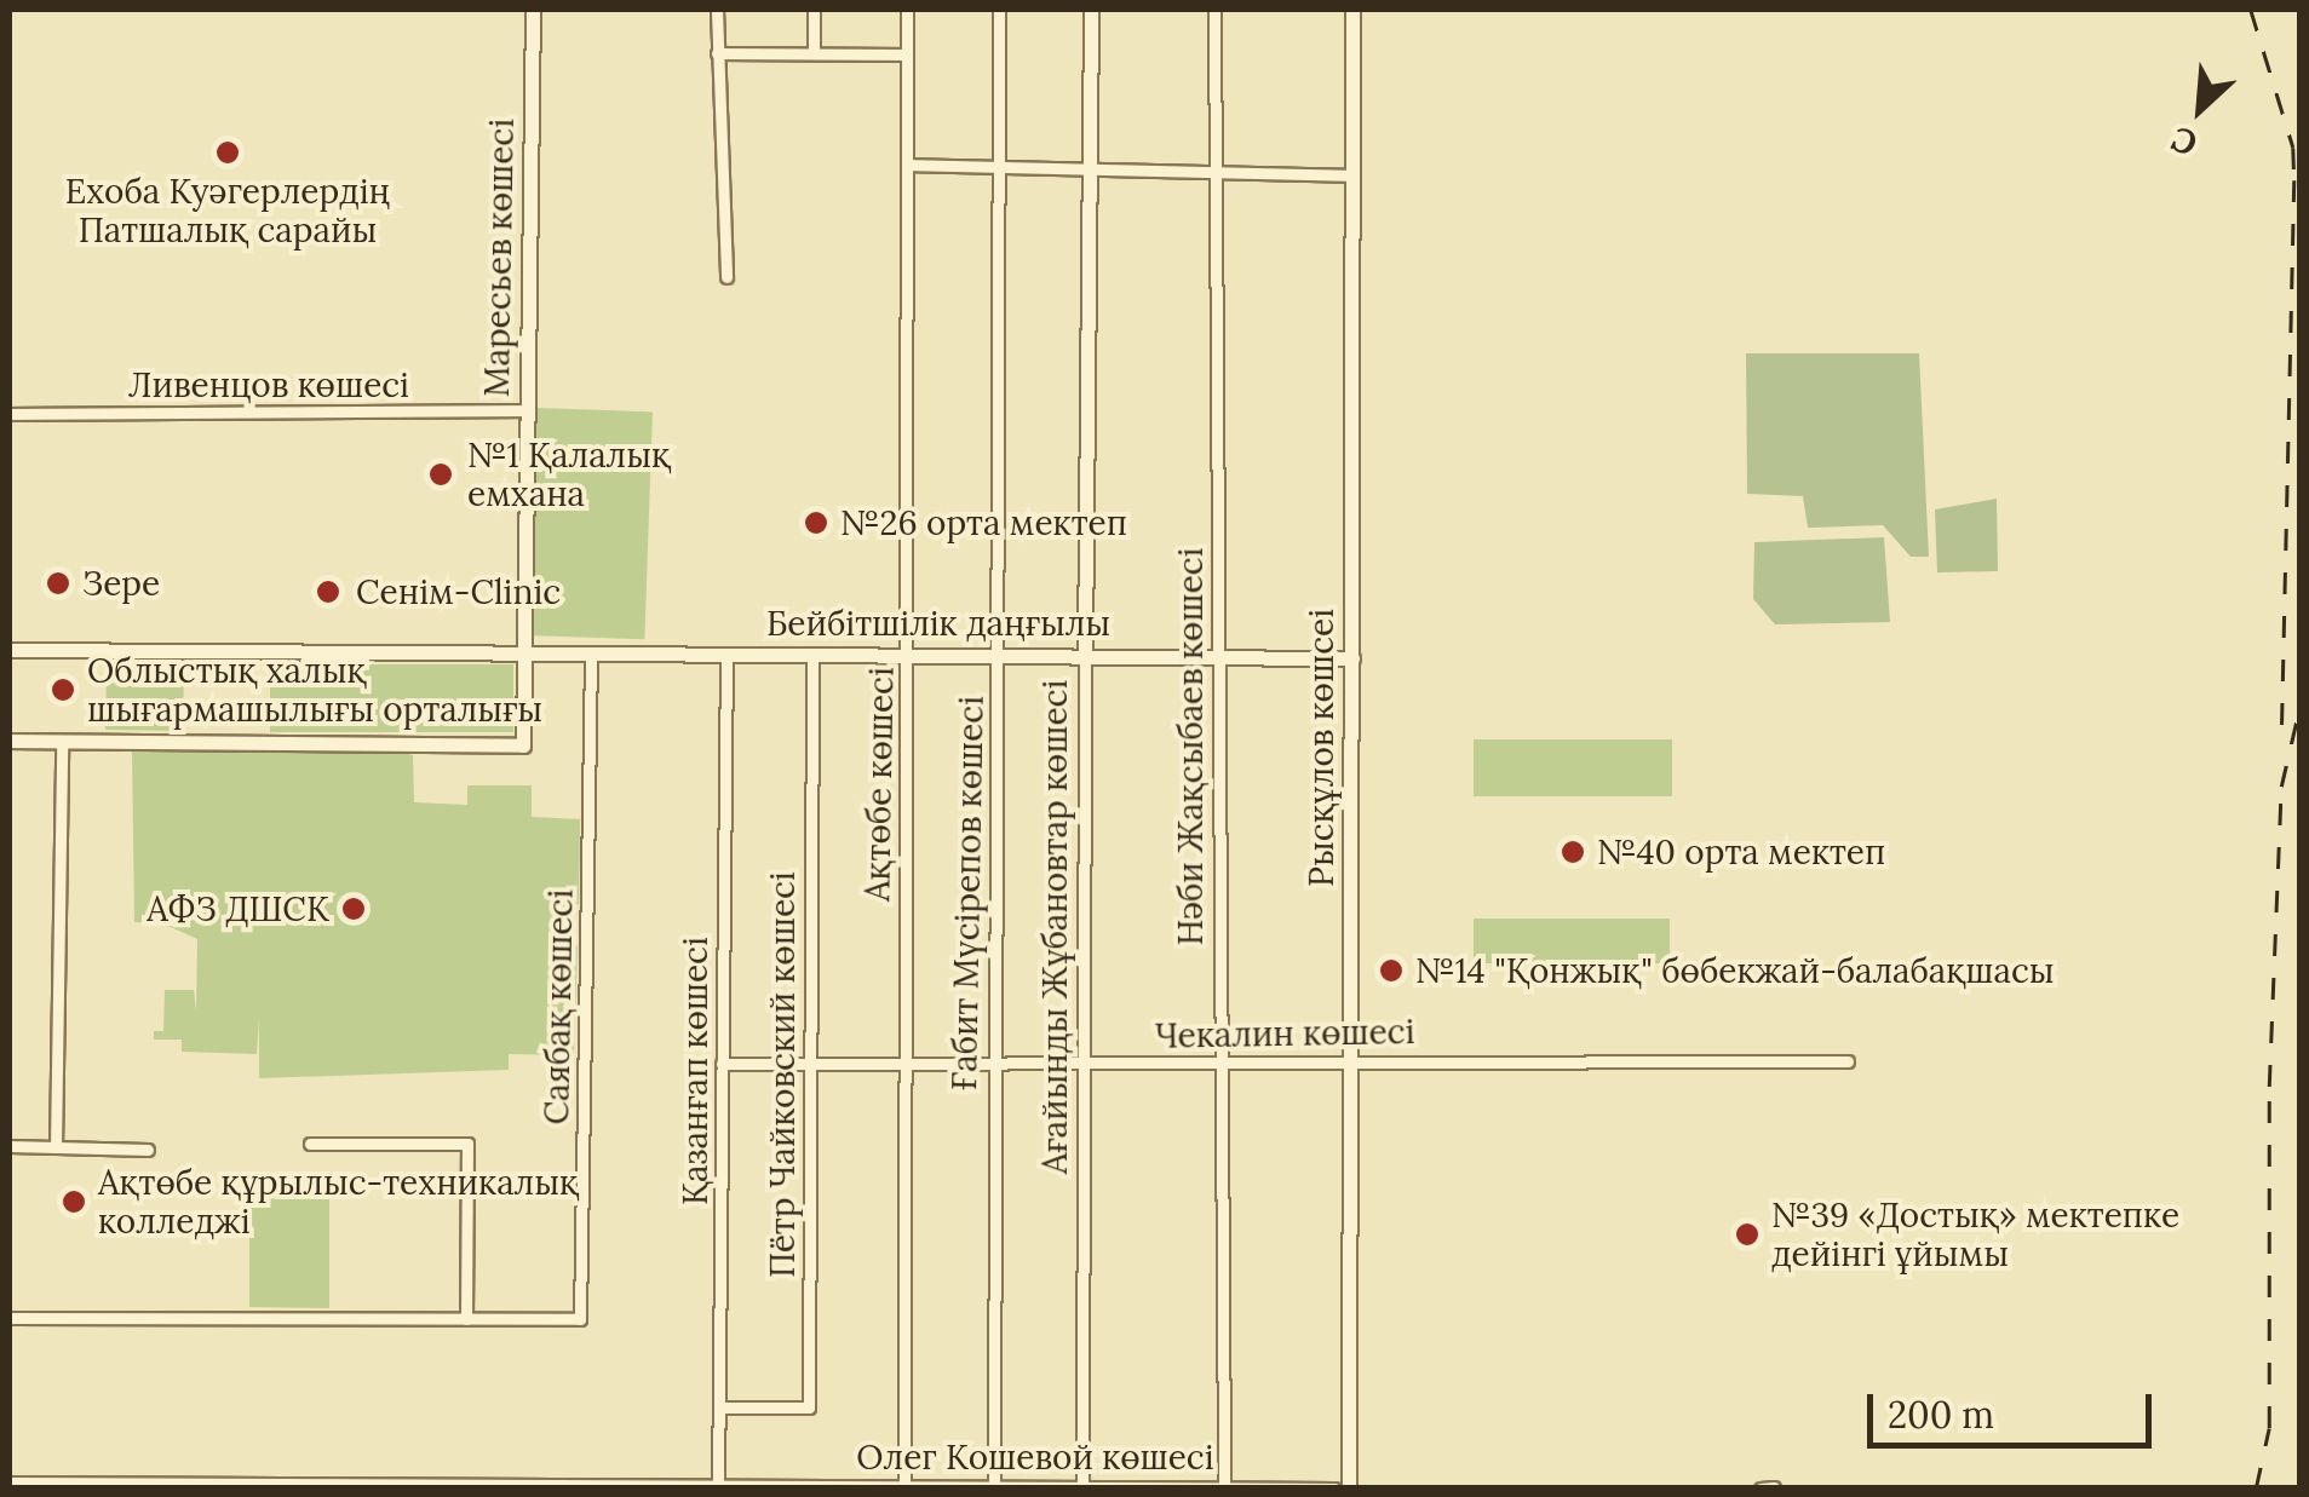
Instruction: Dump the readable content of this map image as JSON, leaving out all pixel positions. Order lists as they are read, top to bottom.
{
  "streets": {
    "street": [
      "Маресьев көшесі",
      "Ливенцов көшесі",
      "Бейбітшілік даңғылы",
      "Нәби Жақсыбаев көшесі",
      "Рысқұлов көшсеі",
      "Ақтөбе көшесі",
      "Ғабит Мүсірепов көшесі",
      "Ағайынды Жұбановтар көшесі",
      "Саябақ көшесі",
      "Чекалин көшесі",
      "Қазанғап көшесі",
      "Пётр Чайковский көшесі",
      "Олег Кошевой көшесі"
    ]
  },
  "crossings": [
    ["Маресьев көшесі", "Ливенцов көшесі"],
    ["Маресьев көшесі", "Бейбітшілік даңғылы"],
    ["Бейбітшілік даңғылы", "Нәби Жақсыбаев көшесі"],
    ["Бейбітшілік даңғылы", "Рысқұлов көшсеі"],
    ["Бейбітшілік даңғылы", "Ақтөбе көшесі"],
    ["Бейбітшілік даңғылы", "Ғабит Мүсірепов көшесі"],
    ["Бейбітшілік даңғылы", "Ағайынды Жұбановтар көшесі"],
    ["Бейбітшілік даңғылы", "Саябақ көшесі"],
    ["Бейбітшілік даңғылы", "Қазанғап көшесі"],
    ["Бейбітшілік даңғылы", "Пётр Чайковский көшесі"],
    ["Нәби Жақсыбаев көшесі", "Чекалин көшесі"],
    ["Нәби Жақсыбаев көшесі", "Олег Кошевой көшесі"],
    ["Рысқұлов көшсеі", "Чекалин көшесі"],
    ["Ақтөбе көшесі", "Чекалин көшесі"],
    ["Ақтөбе көшесі", "Олег Кошевой көшесі"],
    ["Ғабит Мүсірепов көшесі", "Чекалин көшесі"],
    ["Ғабит Мүсірепов көшесі", "Олег Кошевой көшесі"],
    ["Ағайынды Жұбановтар көшесі", "Чекалин көшесі"],
    ["Ағайынды Жұбановтар көшесі", "Олег Кошевой көшесі"],
    ["Чекалин көшесі", "Қазанғап көшесі"],
    ["Чекалин көшесі", "Пётр Чайковский көшесі"],
    ["Қазанғап көшесі", "Пётр Чайковский көшесі"],
    ["Қазанғап көшесі", "Олег Кошевой көшесі"]
  ],
  "places": [
    "Ехоба Куәгерлердің Патшалық сарайы",
    "№1 Қалалық емхана",
    "№26 орта мектеп",
    "Зере",
    "Сенім-Clinic",
    "Облыстық халық шығармашылығы орталығы",
    "№40 орта мектеп",
    "АФЗ ДШСК",
    "№14 \"Қонжық\" бөбекжай-балабақшасы",
    "Ақтөбе құрылыс-техникалық колледжі",
    "№39 «Достық» мектепке дейінгі ұйымы"
  ],
  "scale_bar": "200 m",
  "north": "bottom left"
}
